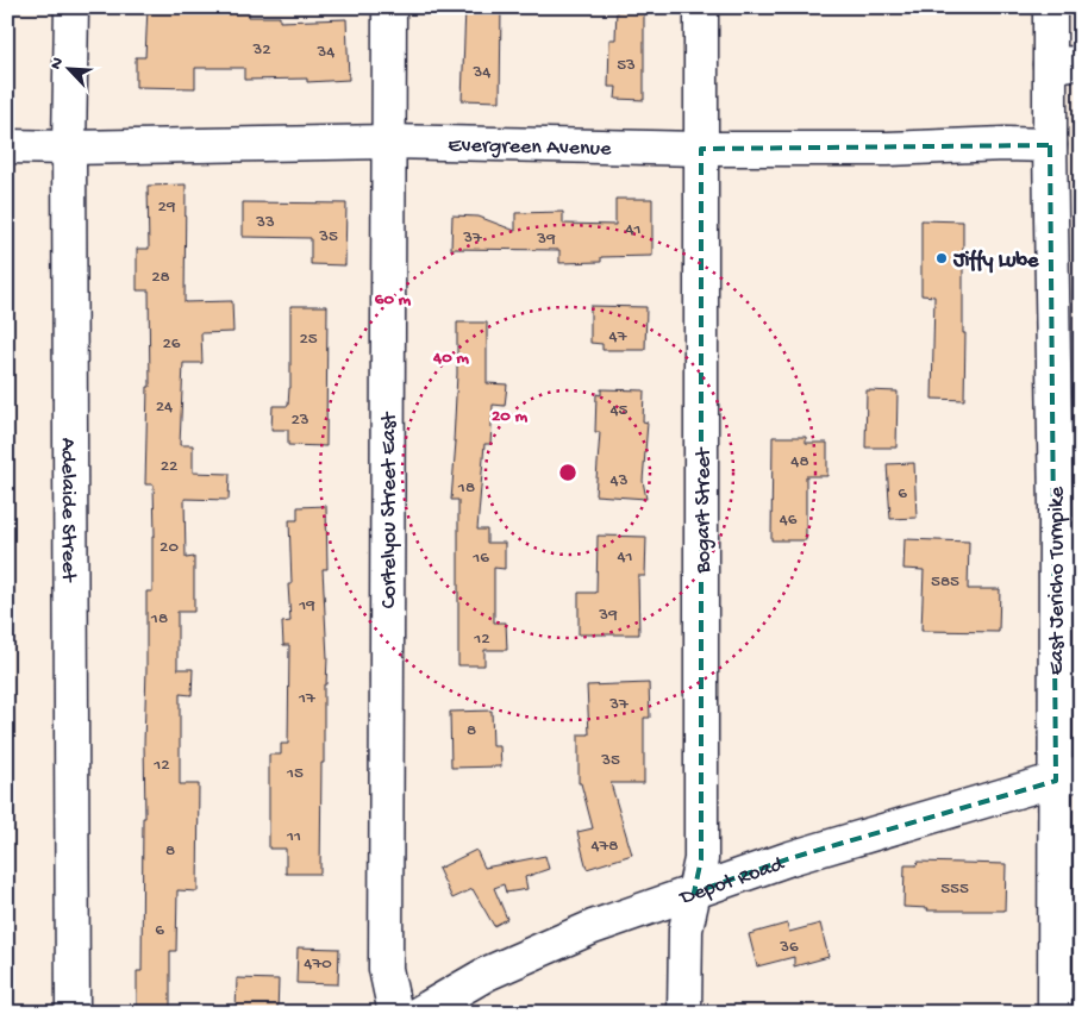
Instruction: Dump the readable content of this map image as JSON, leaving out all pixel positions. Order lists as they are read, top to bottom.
{
  "streets": {
    "street": [
      "Evergreen Avenue",
      "Adelaide Street",
      "Cortelyou Street East",
      "Bogart Street",
      "East Jericho Turnpike",
      "Depot Road"
    ]
  },
  "crossings": [
    ["Evergreen Avenue", "Adelaide Street"],
    ["Evergreen Avenue", "Cortelyou Street East"],
    ["Evergreen Avenue", "Bogart Street"],
    ["Evergreen Avenue", "East Jericho Turnpike"],
    ["Bogart Street", "Depot Road"],
    ["East Jericho Turnpike", "Depot Road"]
  ],
  "places": ["Jiffy Lube"],
  "house_numbers": [
    "32",
    "34",
    "53",
    "34",
    "29",
    "33",
    "41",
    "35",
    "37",
    "39",
    "28",
    "47",
    "25",
    "26",
    "24",
    "45",
    "23",
    "48",
    "22",
    "43",
    "18",
    "6",
    "46",
    "20",
    "41",
    "16",
    "585",
    "19",
    "39",
    "18",
    "12",
    "17",
    "37",
    "8",
    "35",
    "12",
    "15",
    "11",
    "478",
    "8",
    "555",
    "6",
    "36",
    "470"
  ],
  "north": "top left",
  "rings": ["60 m", "40 m", "20 m"]
}
